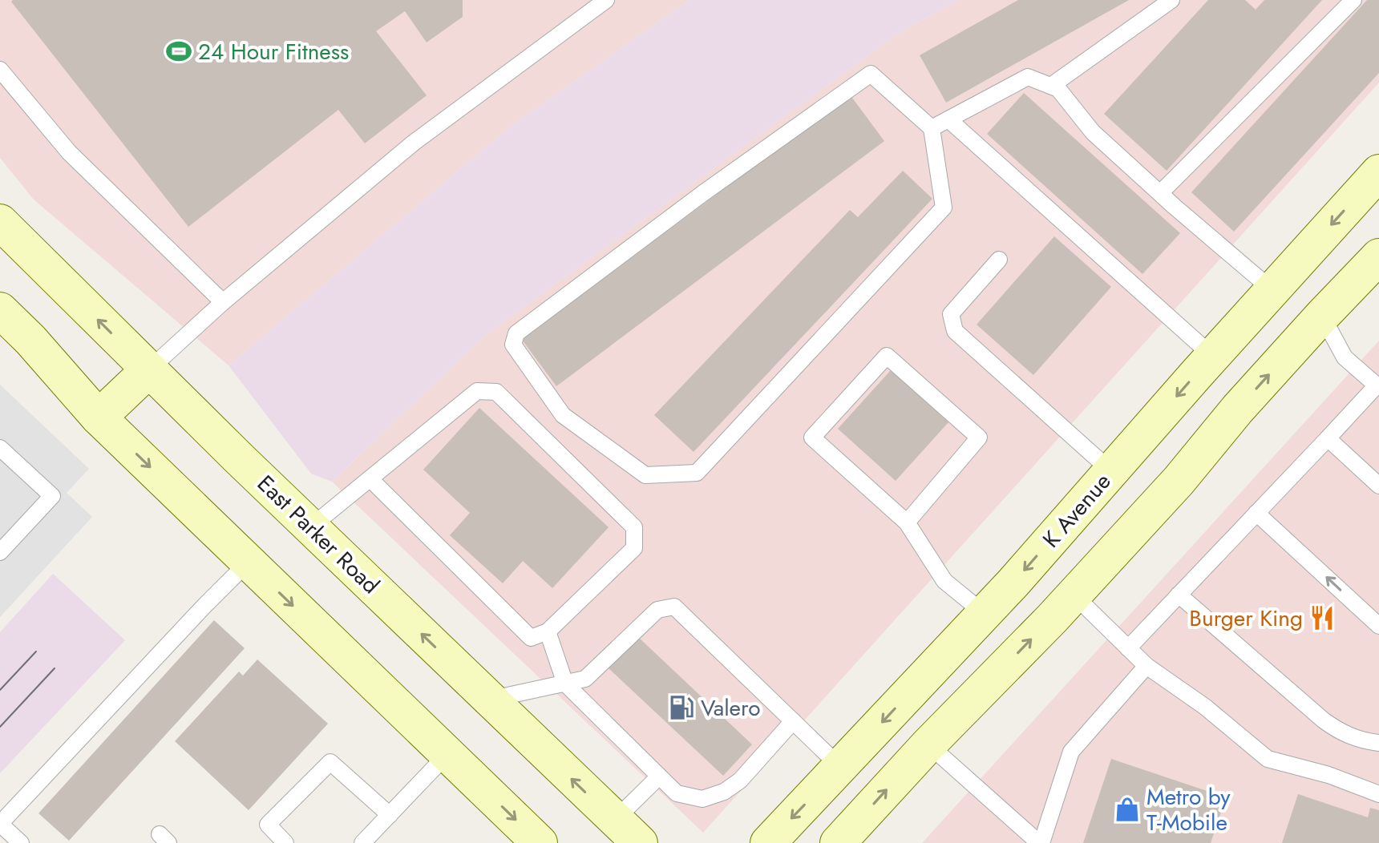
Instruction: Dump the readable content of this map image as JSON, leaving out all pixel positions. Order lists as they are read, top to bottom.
{
  "streets": {
    "main road": ["K Avenue", "East Parker Road"]
  },
  "places": {
    "sports": ["24 Hour Fitness"],
    "restaurant": ["Burger King"],
    "fuel station": ["Valero"],
    "shop": ["Metro by T-Mobile"]
  }
}
